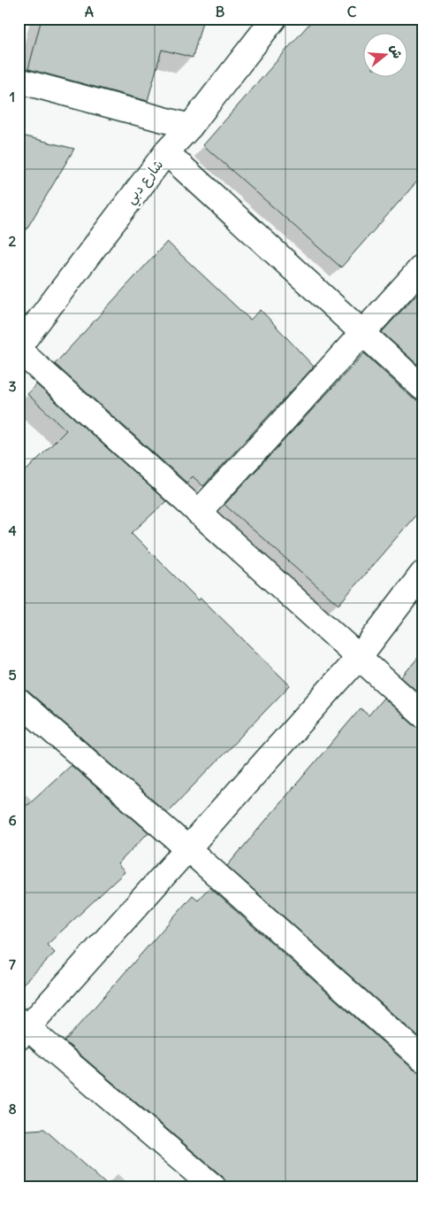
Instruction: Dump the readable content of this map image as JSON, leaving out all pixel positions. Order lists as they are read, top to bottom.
{
  "streets": {
    "street": ["شارع دبي"]
  },
  "north": "right",
  "grid": {
    "columns": ["A", "B", "C"],
    "rows": [
      "1",
      "2",
      "3",
      "4",
      "5",
      "6",
      "7",
      "8"
    ]
  }
}
